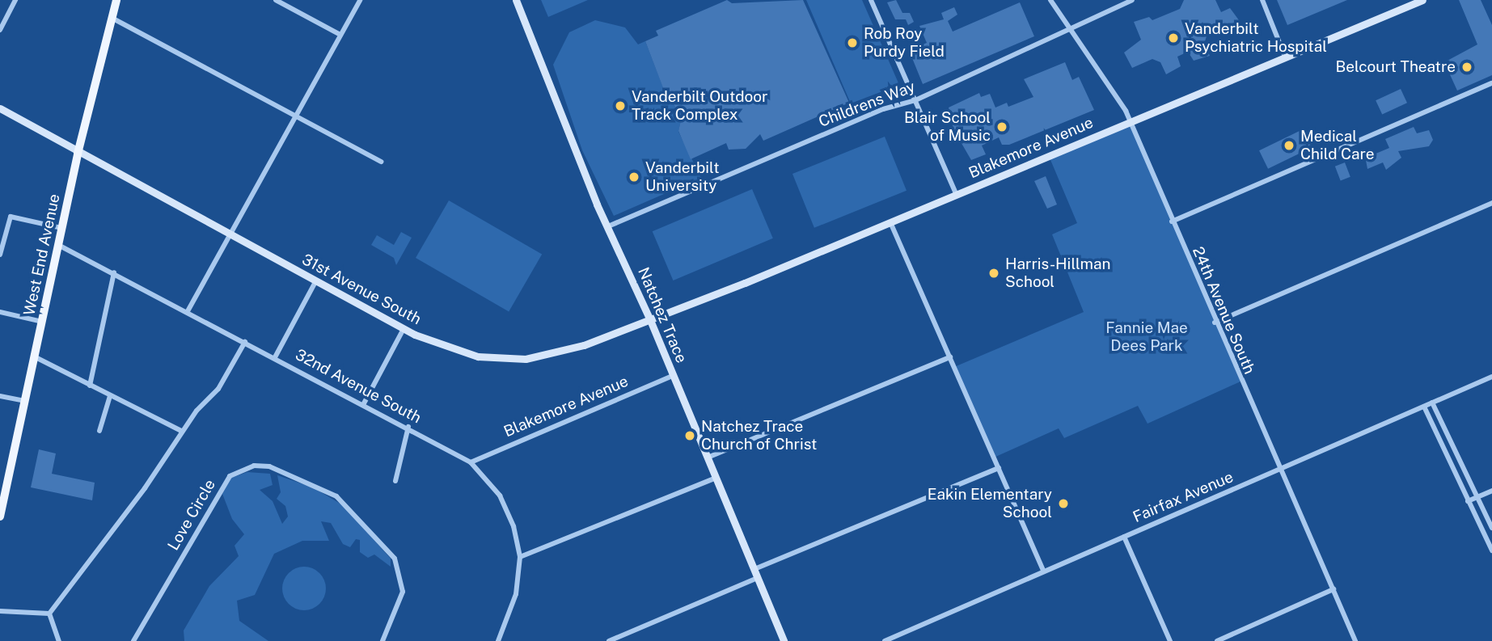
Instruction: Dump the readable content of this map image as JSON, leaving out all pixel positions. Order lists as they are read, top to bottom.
{
  "streets": {
    "main road": [
      "Blakemore Avenue",
      "West End Avenue",
      "31st Avenue South",
      "Natchez Trace"
    ],
    "street": [
      "Childrens Way",
      "24th Avenue South",
      "32nd Avenue South",
      "Fairfax Avenue",
      "Love Circle"
    ]
  },
  "crossings": [
    ["Childrens Way", "24th Avenue South"],
    ["Childrens Way", "Natchez Trace"],
    ["Blakemore Avenue", "31st Avenue South"],
    ["Blakemore Avenue", "24th Avenue South"],
    ["Blakemore Avenue", "Natchez Trace"],
    ["Blakemore Avenue", "32nd Avenue South"],
    ["West End Avenue", "31st Avenue South"],
    ["West End Avenue", "32nd Avenue South"],
    ["31st Avenue South", "Natchez Trace"],
    ["24th Avenue South", "Fairfax Avenue"]
  ],
  "parks": ["Fannie Mae Dees Park"],
  "places": [
    "Vanderbilt Psychiatric Hospital",
    "Rob Roy Purdy Field",
    "Belcourt Theatre",
    "Vanderbilt Outdoor Track Complex",
    "Blair School of Music",
    "Medical Child Care",
    "Vanderbilt University",
    "Harris-Hillman School",
    "Natchez Trace Church of Christ",
    "Eakin Elementary School"
  ]
}
